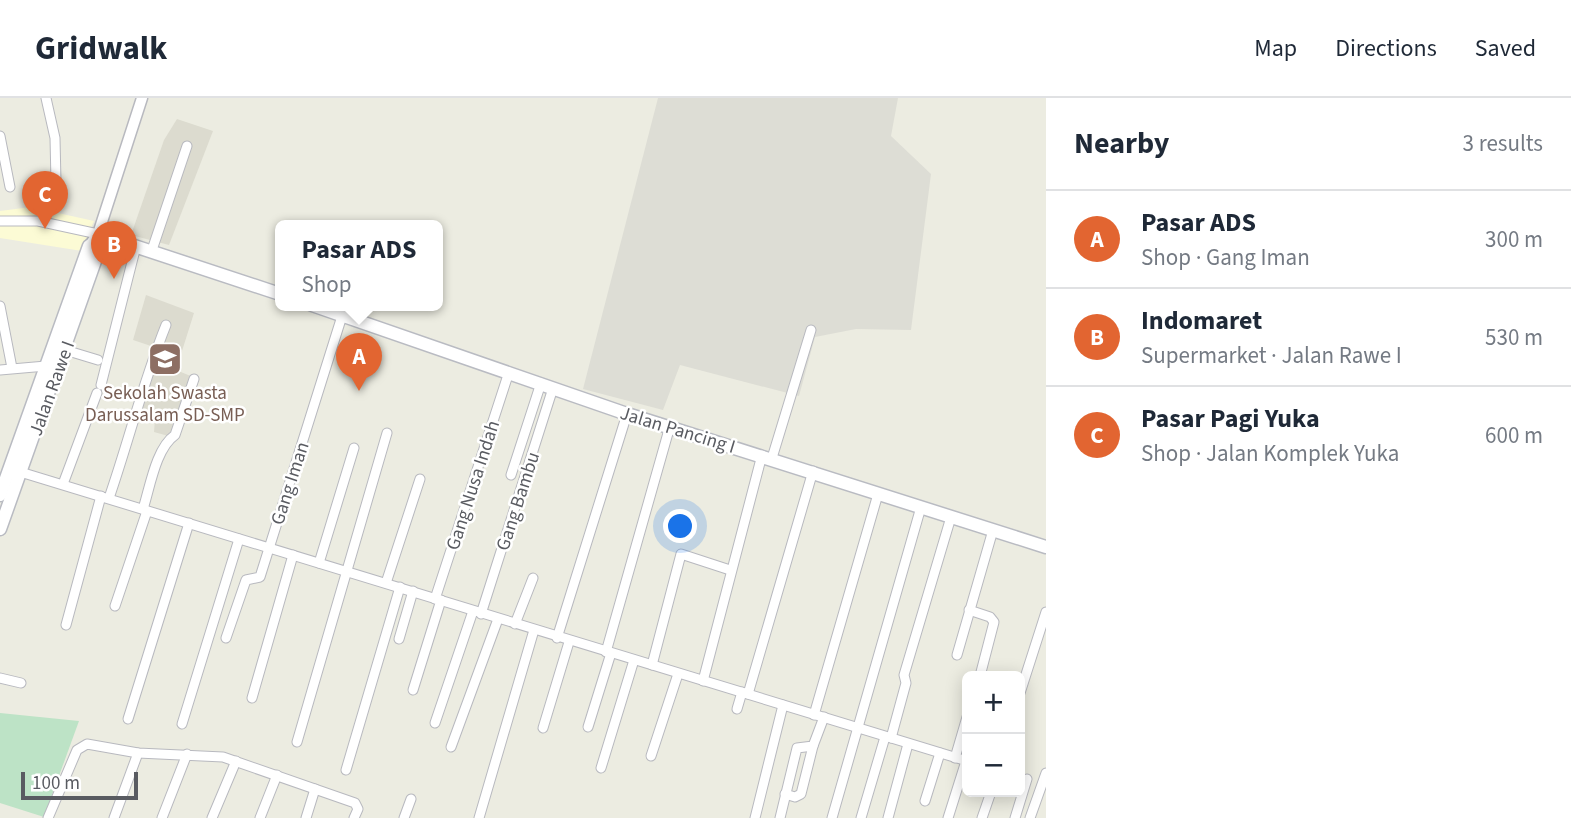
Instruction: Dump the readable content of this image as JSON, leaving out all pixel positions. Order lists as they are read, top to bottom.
{
  "streets": {
    "main road": ["Jalan Rawe I", "Jalan Pancing I"],
    "street": ["Gang Iman", "Gang Nusa Indah", "Gang Bambu"]
  },
  "crossings": [
    ["Jalan Pancing I", "Gang Iman"],
    ["Jalan Pancing I", "Gang Nusa Indah"],
    ["Jalan Pancing I", "Gang Bambu"]
  ],
  "places": {
    "school or university": ["Sekolah Swasta Darussalam SD-SMP"]
  },
  "scale_bar": "100 m",
  "page": {
    "header": "Gridwalk",
    "nav": ["Map", "Directions", "Saved"],
    "heading": ["Nearby", "3 results"],
    "pins": ["C", "B", "A"],
    "list": [
      {
        "mark": "A",
        "name": "Pasar ADS",
        "note": "Shop · Gang Iman",
        "value": "300 m"
      },
      {
        "mark": "B",
        "name": "Indomaret",
        "note": "Supermarket · Jalan Rawe I",
        "value": "530 m"
      },
      {
        "mark": "C",
        "name": "Pasar Pagi Yuka",
        "note": "Shop · Jalan Komplek Yuka",
        "value": "600 m"
      }
    ],
    "popup": ["Pasar ADS", "Shop"],
    "map_buttons": ["+", "−"],
    "scale": "100 m"
  }
}
